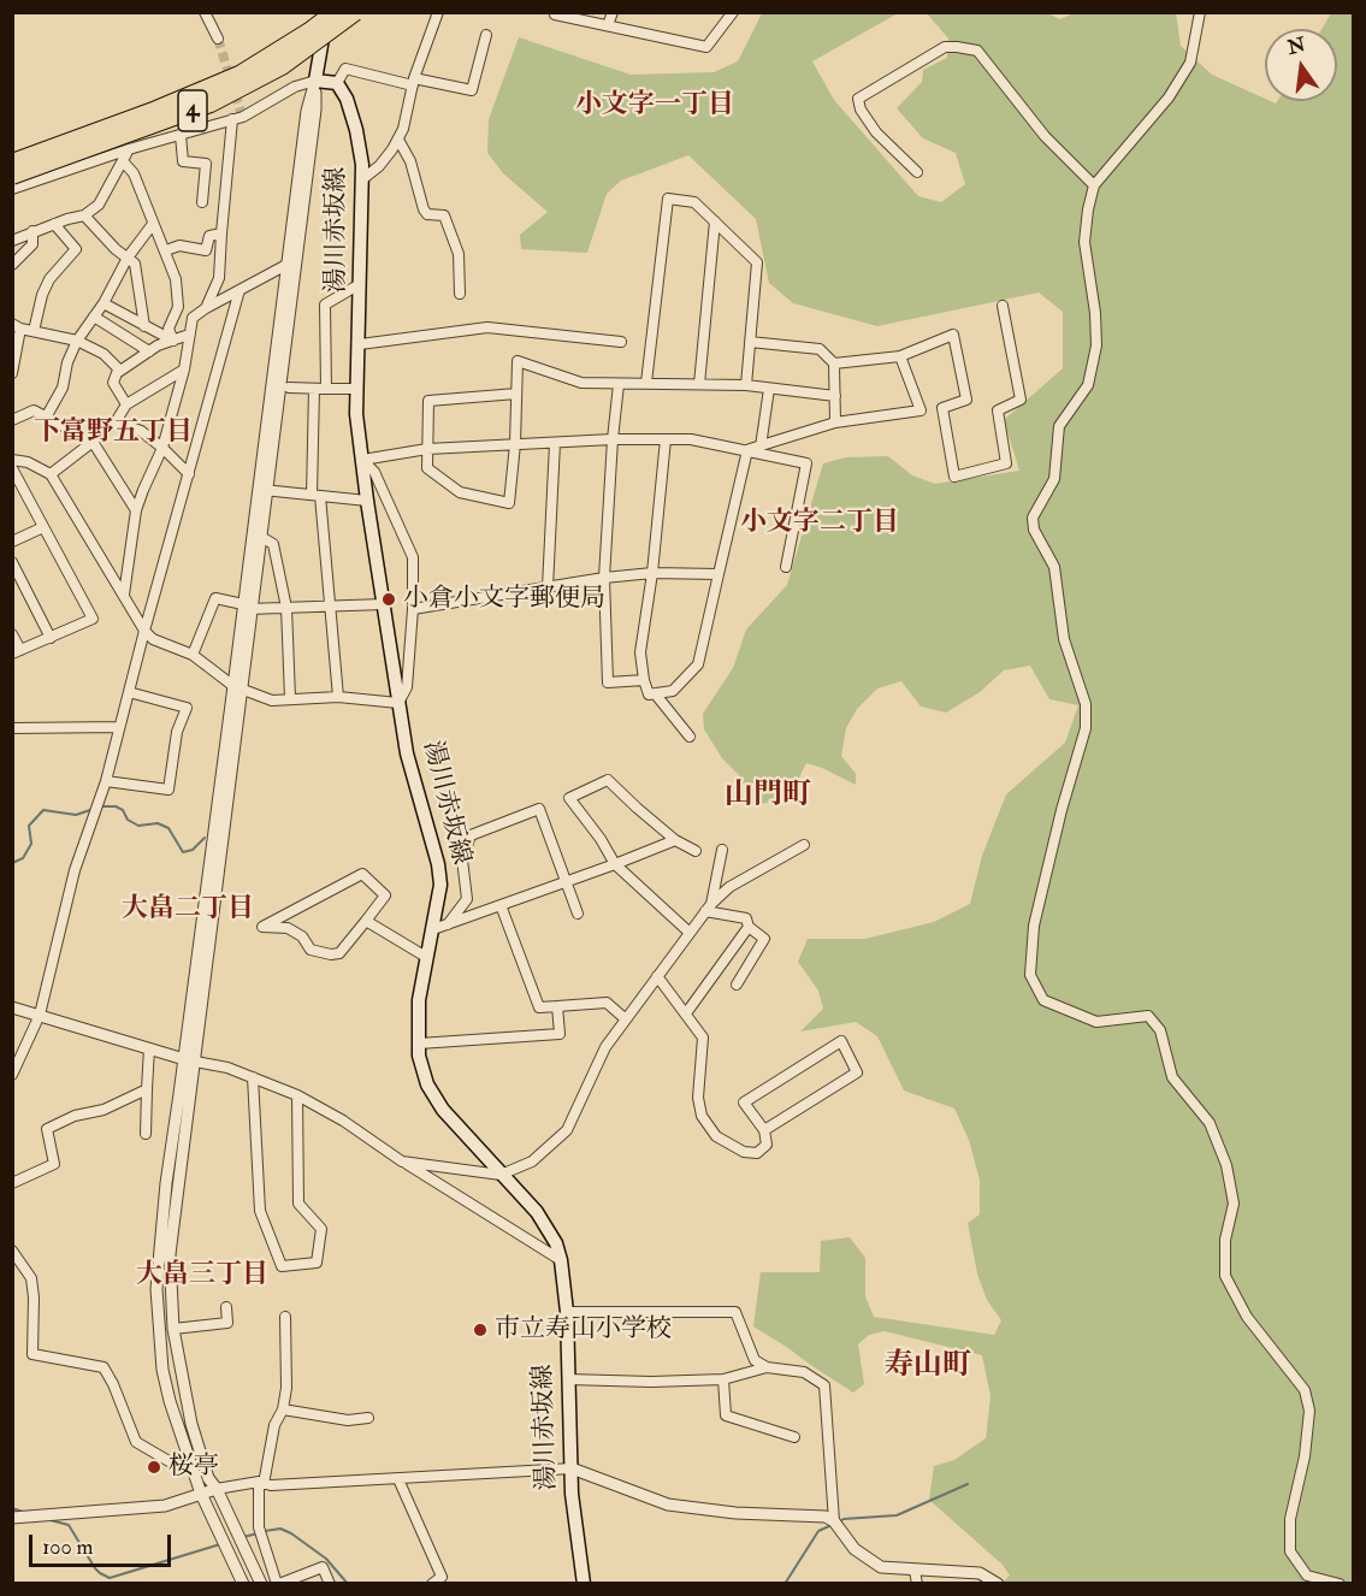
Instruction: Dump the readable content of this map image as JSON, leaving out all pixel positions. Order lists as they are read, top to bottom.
{
  "streets": {
    "highway": ["4"],
    "main road": ["湯川赤坂線"]
  },
  "districts": [
    "小文字一丁目",
    "下富野五丁目",
    "小文字二丁目",
    "山門町",
    "大畠二丁目",
    "大畠三丁目",
    "寿山町"
  ],
  "places": ["小倉小文字郵便局", "市立寿山小学校", "桜亭"],
  "scale_bar": "100 m",
  "north": "top"
}
